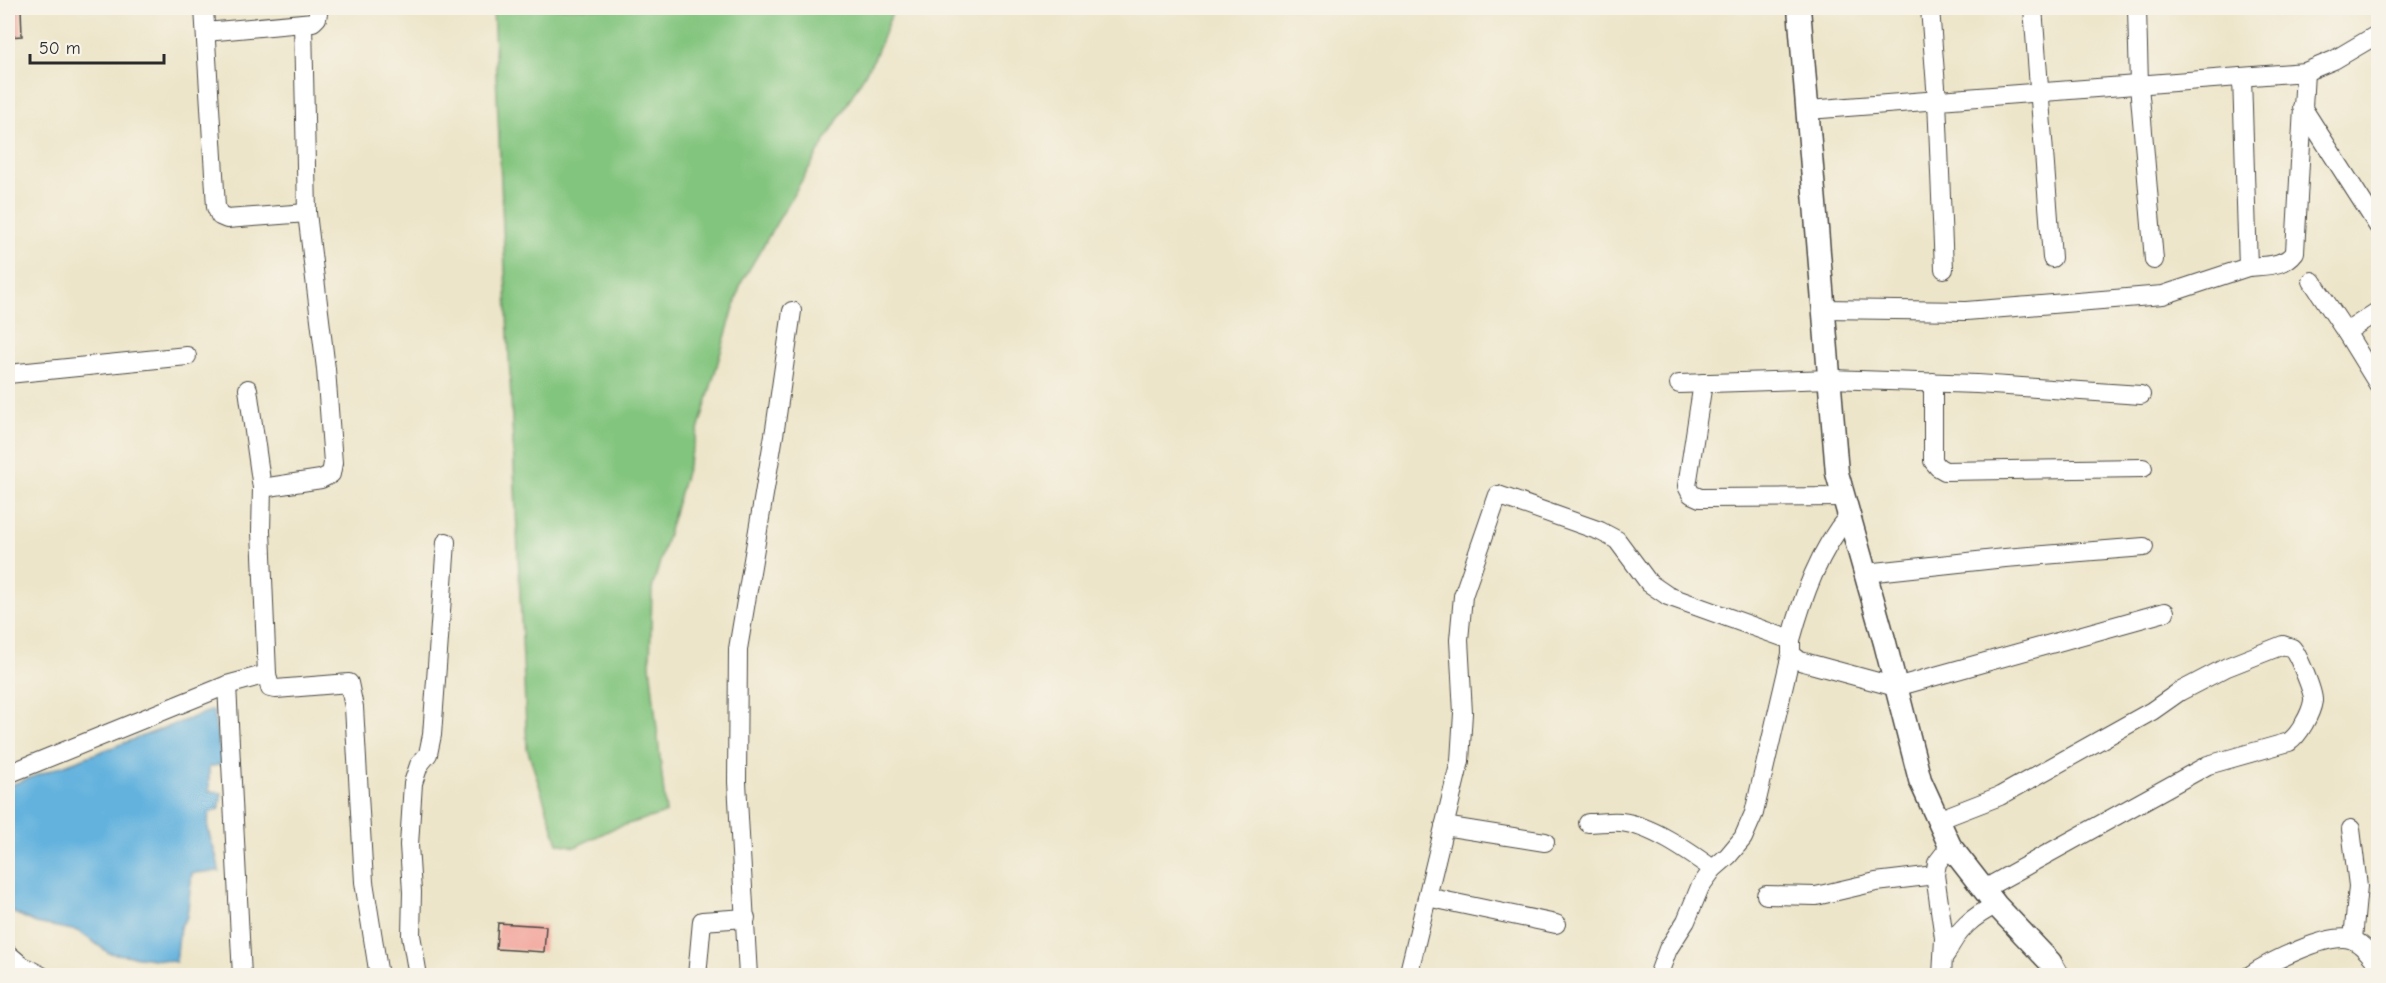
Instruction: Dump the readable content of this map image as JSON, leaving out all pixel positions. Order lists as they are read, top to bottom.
{
  "scale_bar": "50 m"
}
